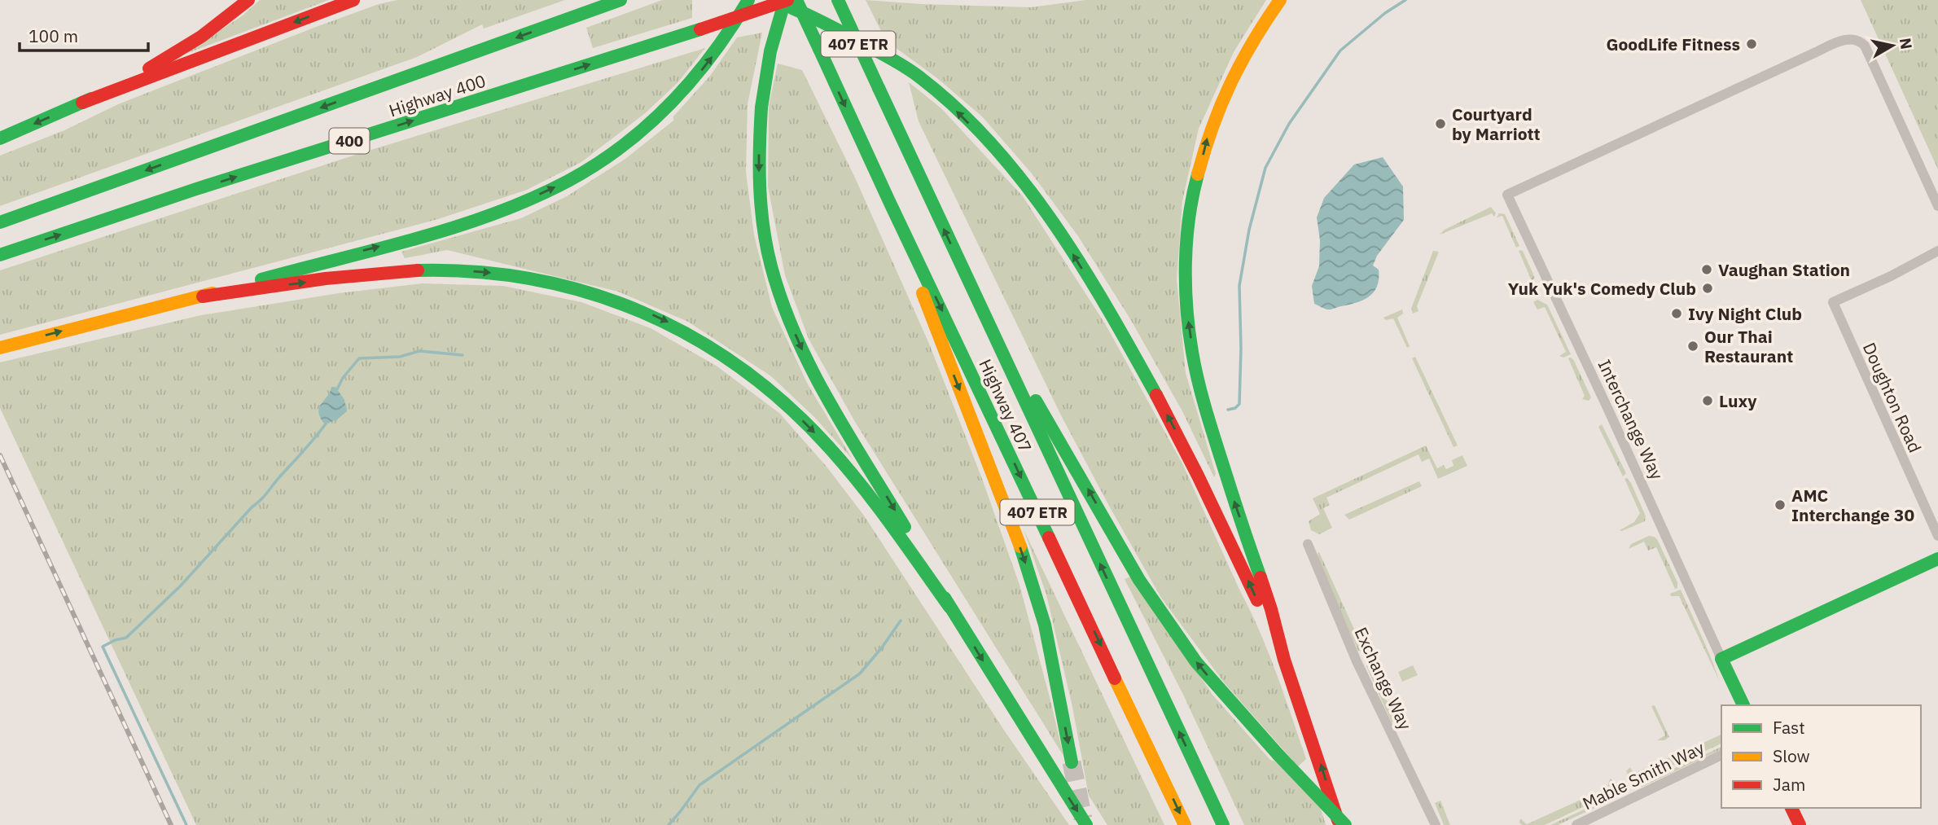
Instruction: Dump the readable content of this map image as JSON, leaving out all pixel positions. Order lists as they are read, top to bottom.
{
  "streets": {
    "main road": [
      "407 ETR",
      "Highway 400",
      "400",
      "Highway 407",
      "Interchange Way"
    ],
    "street": ["Doughton Road", "Exchange Way", "Mable Smith Way"]
  },
  "places": [
    "GoodLife Fitness",
    "Courtyard by Marriott",
    "Vaughan Station",
    "Yuk Yuk's Comedy Club",
    "Ivy Night Club",
    "Our Thai Restaurant",
    "Luxy",
    "AMC Interchange 30"
  ],
  "legend": ["Fast", "Slow", "Jam"],
  "scale_bar": "100 m",
  "north": "right"
}
